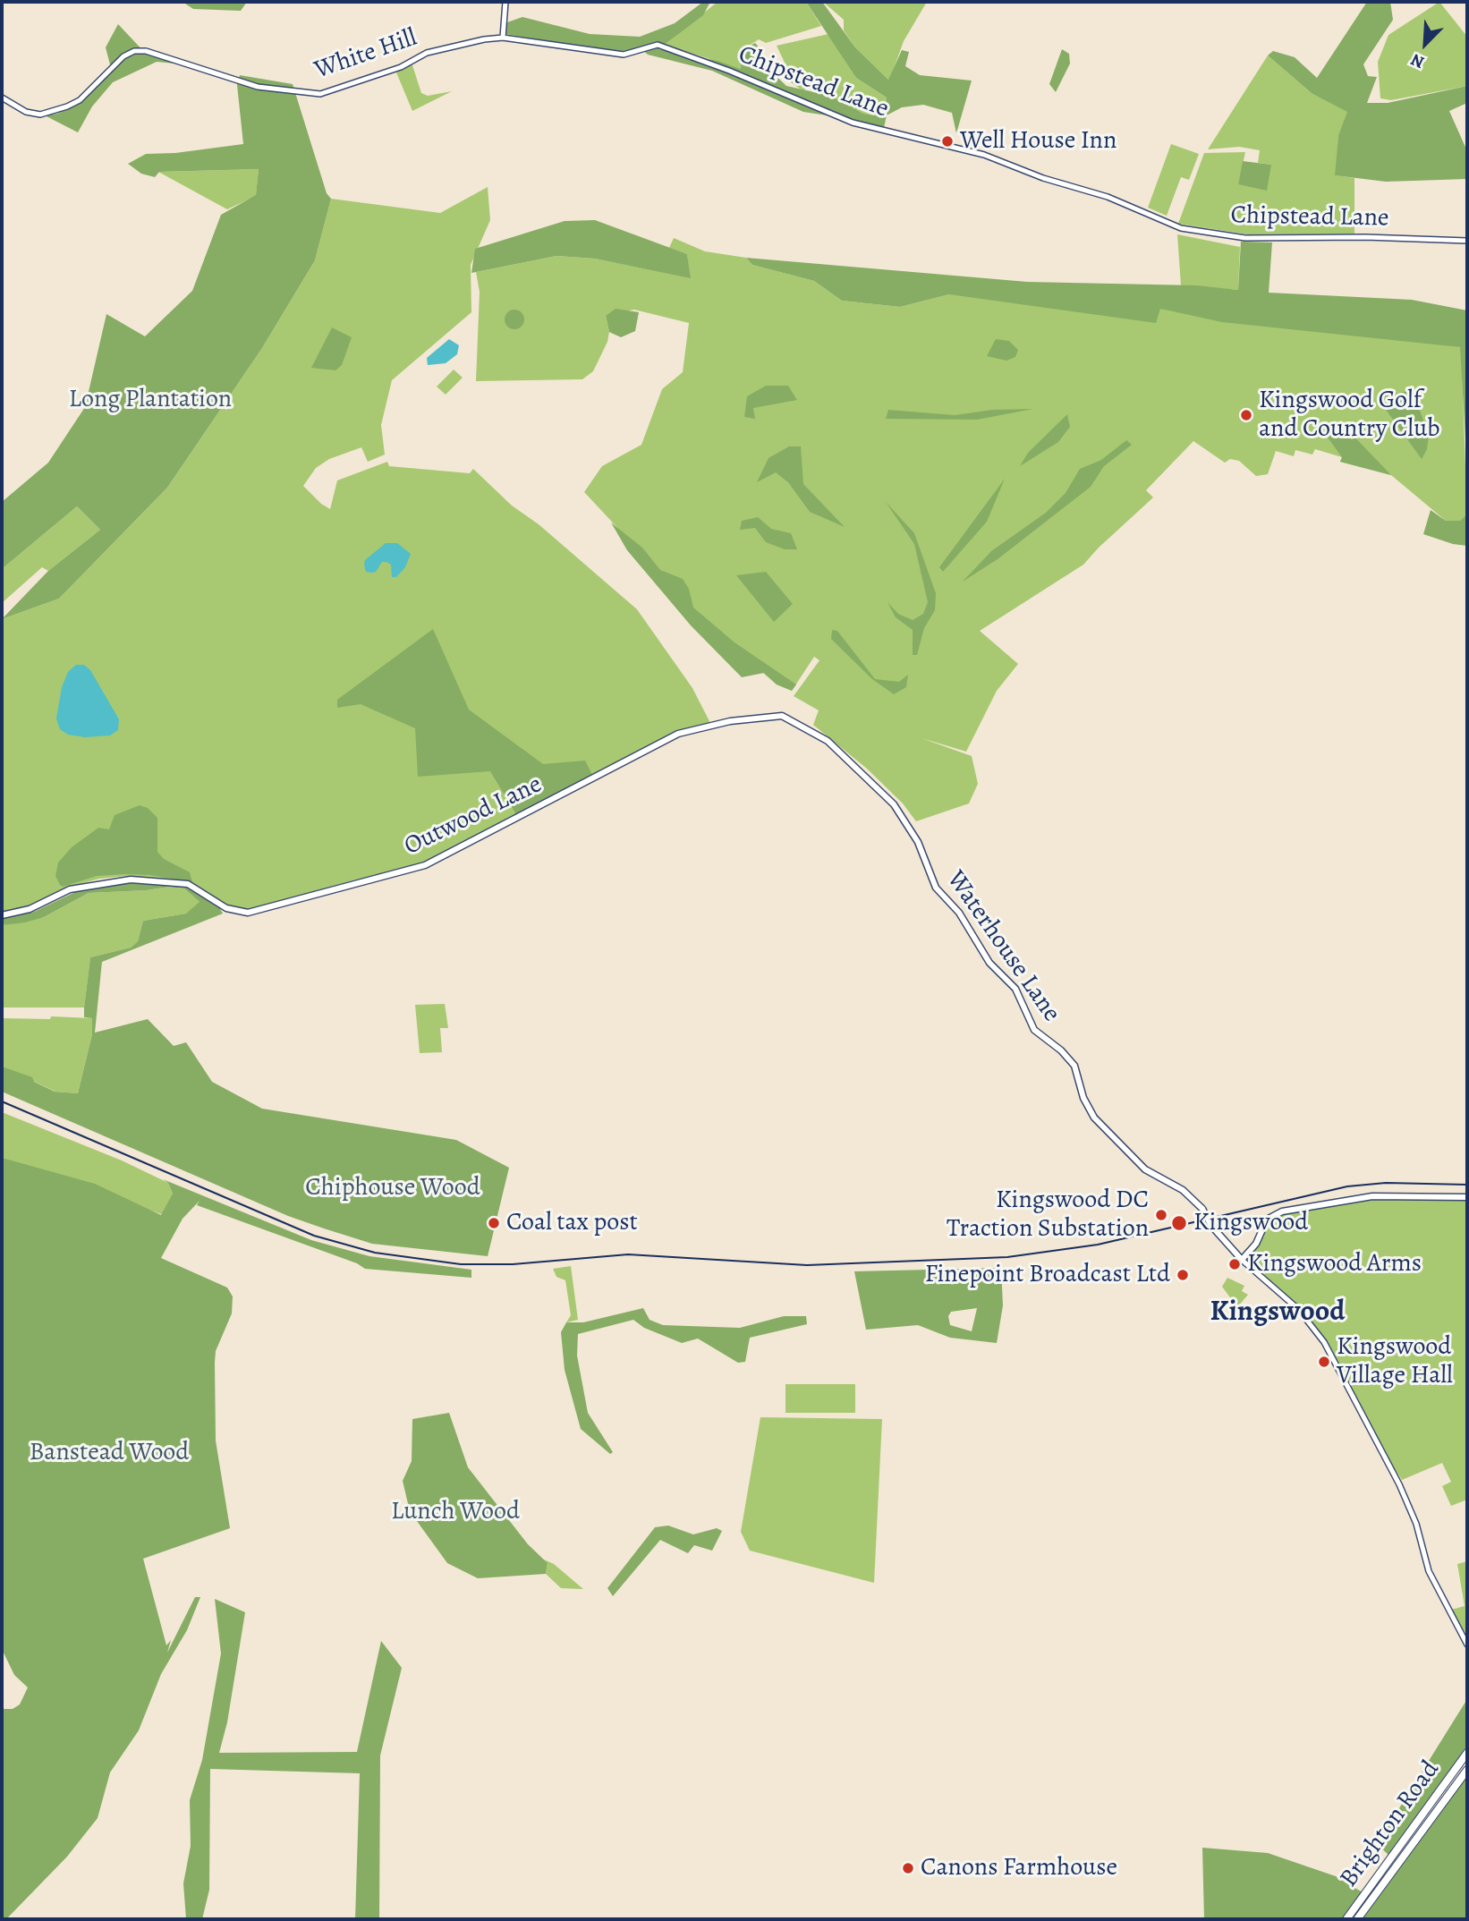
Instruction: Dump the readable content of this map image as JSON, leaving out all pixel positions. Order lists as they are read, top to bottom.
{
  "streets": {
    "highway": ["Brighton Road"],
    "main road": ["Outwood Lane", "Waterhouse Lane"],
    "street": ["White Hill", "Chipstead Lane"]
  },
  "crossings": [
    ["White Hill", "Chipstead Lane"],
    ["Outwood Lane", "Waterhouse Lane"]
  ],
  "districts": ["Kingswood"],
  "parks": [
    "Long Plantation",
    "Chiphouse Wood",
    "Banstead Wood",
    "Lunch Wood"
  ],
  "places": [
    "Well House Inn",
    "Kingswood Golf and Country Club",
    "Kingswood DC Traction Substation",
    "Coal tax post",
    "Kingswood",
    "Kingswood Arms",
    "Finepoint Broadcast Ltd",
    "Kingswood Village Hall",
    "Canons Farmhouse"
  ],
  "north": "bottom left"
}
